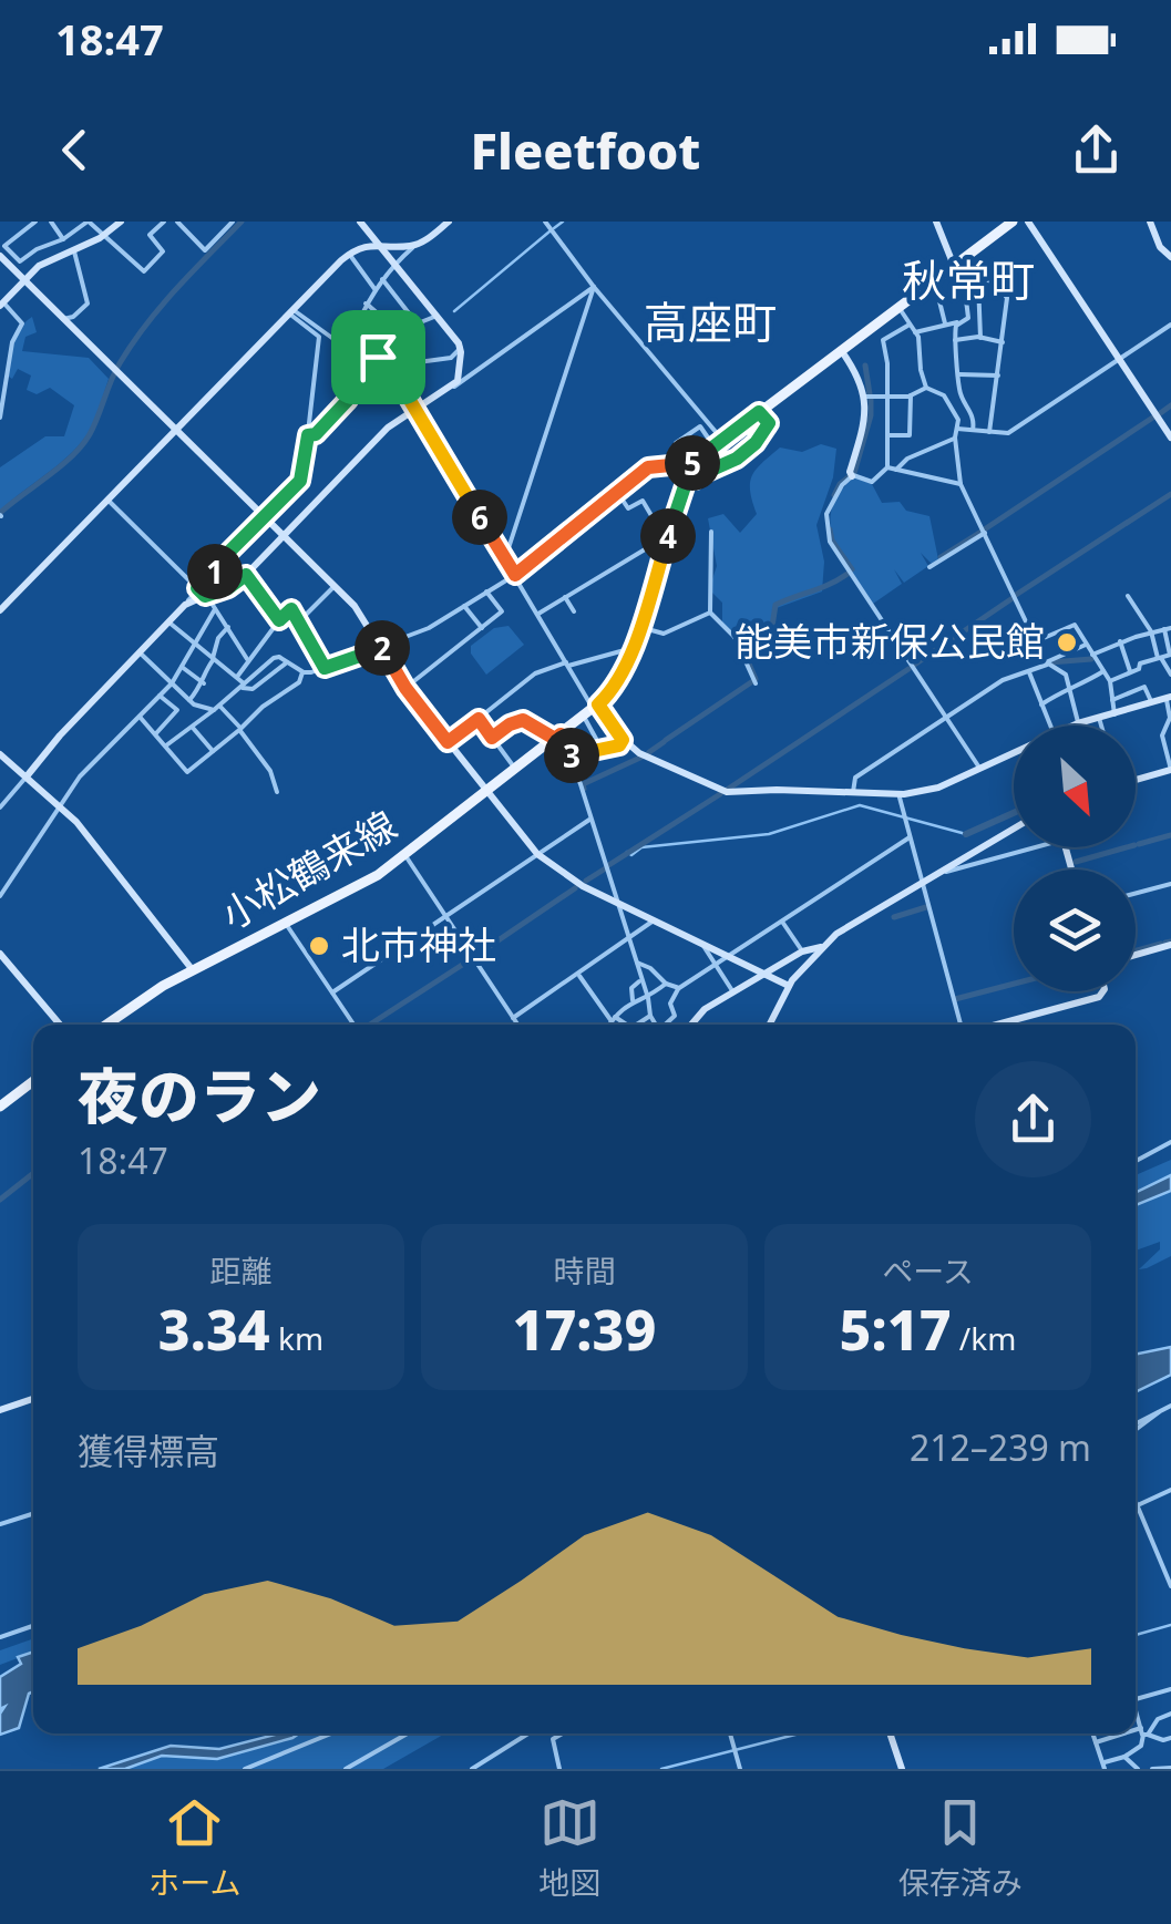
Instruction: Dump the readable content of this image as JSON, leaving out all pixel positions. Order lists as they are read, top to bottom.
{
  "streets": {
    "main road": ["小松鶴来線"]
  },
  "districts": ["秋常町", "高座町"],
  "places": ["能美市新保公民館", "北市神社"],
  "north": "bottom right",
  "page": {
    "status": "18:47",
    "header": "Fleetfoot",
    "pins": [
      "5",
      "6",
      "4",
      "1",
      "2",
      "3"
    ],
    "heading": ["夜のラン", "18:47"],
    "stats": [
      ["距離", "3.34 km"],
      ["時間", "17:39"],
      ["ペース", "5:17 /km"]
    ],
    "chart": ["獲得標高", "212–239 m"],
    "tabs": ["ホーム", "地図", "保存済み"]
  }
}
